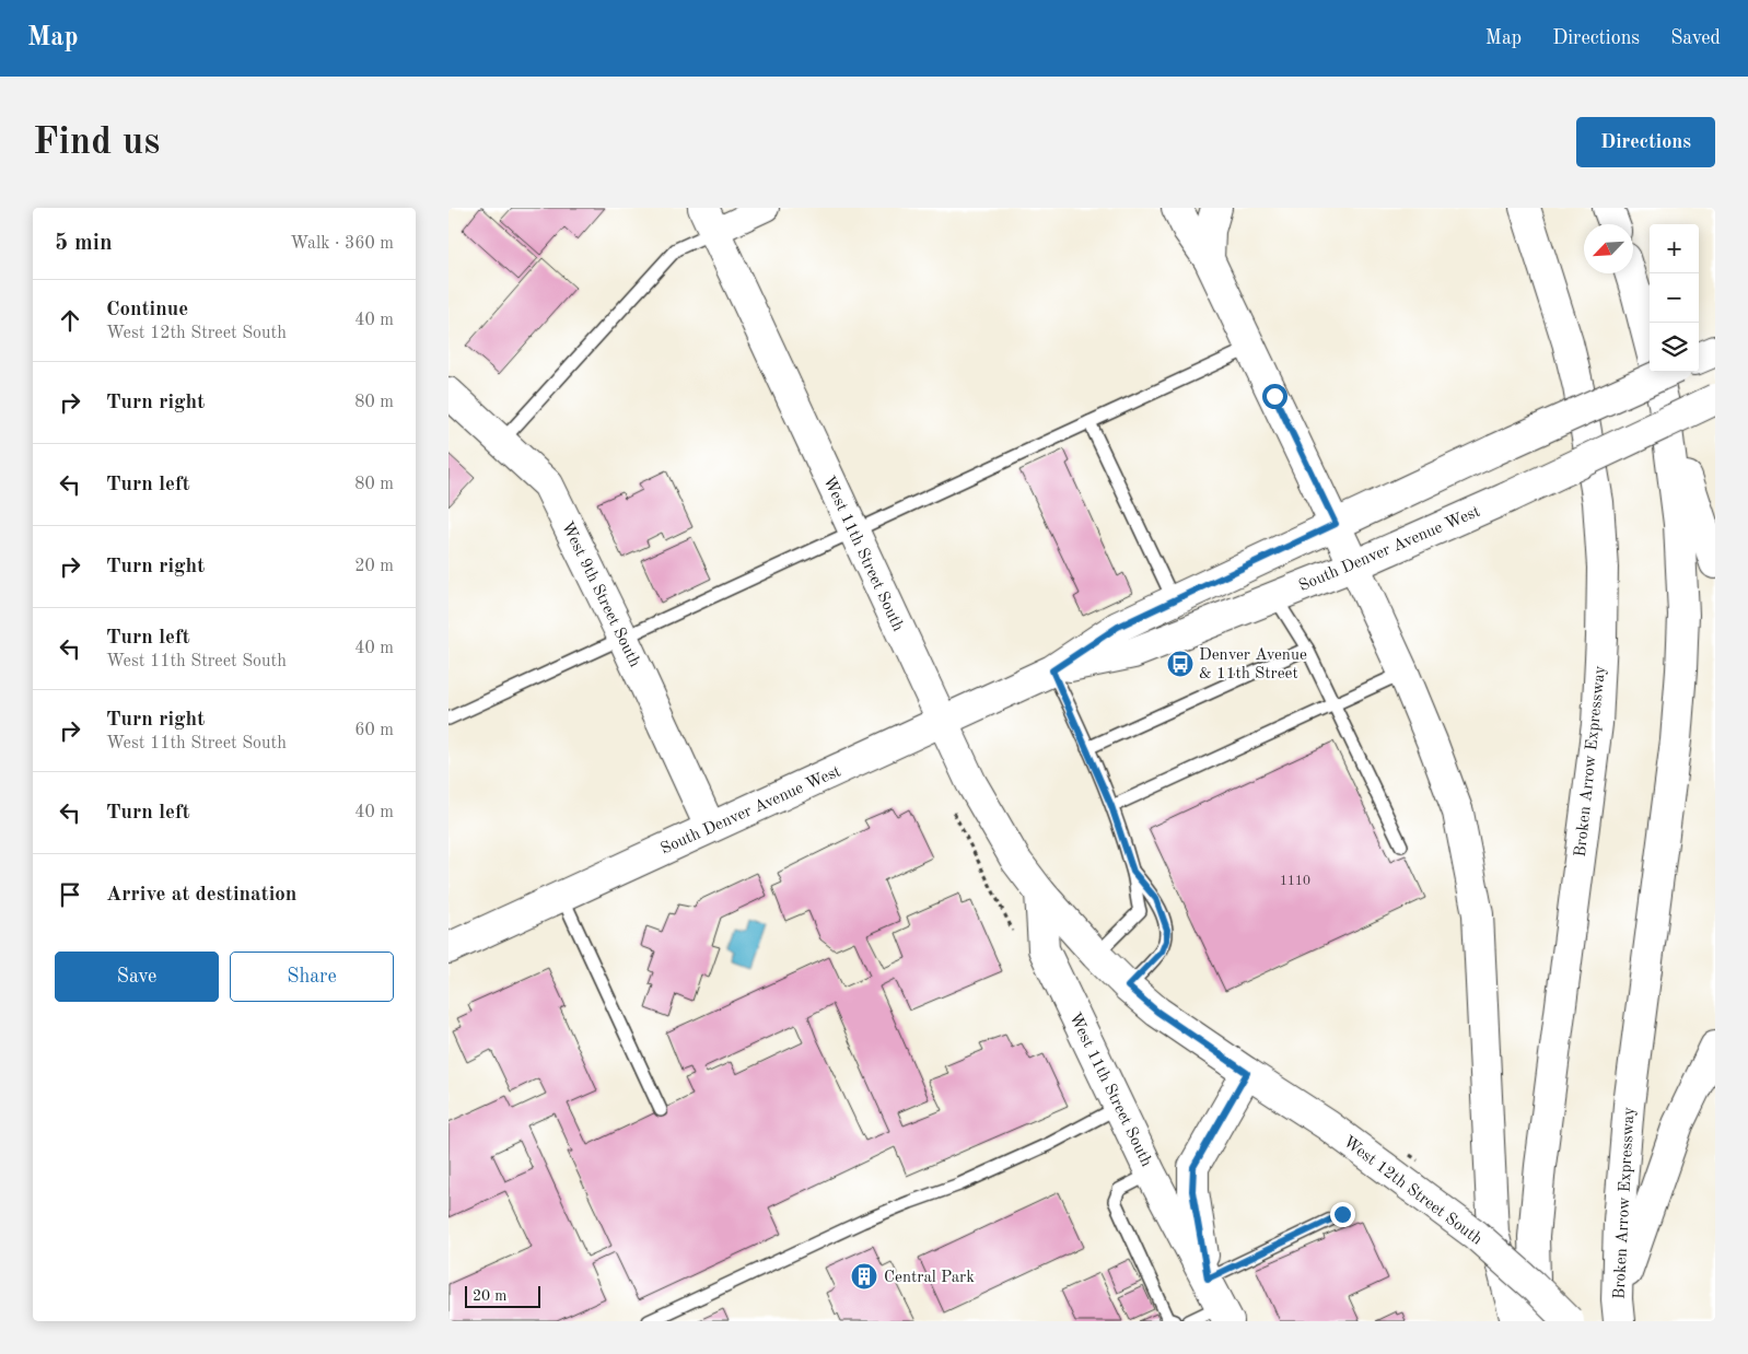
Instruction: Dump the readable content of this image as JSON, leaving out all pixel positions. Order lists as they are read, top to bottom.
{
  "streets": {
    "main road": [
      "South Denver Avenue West",
      "West 11th Street South",
      "West 9th Street South",
      "Broken Arrow Expressway",
      "West 12th Street South"
    ]
  },
  "crossings": [
    ["South Denver Avenue West", "West 11th Street South"],
    ["South Denver Avenue West", "West 9th Street South"],
    ["West 11th Street South", "West 12th Street South"]
  ],
  "places": {
    "bus stop": ["Denver Avenue & 11th Street"],
    "building": ["Central Park"]
  },
  "house_numbers": ["1110"],
  "scale_bar": "20 m",
  "north": "bottom left",
  "page": {
    "header": "Map",
    "nav": ["Map", "Directions", "Saved"],
    "buttons": [
      "Directions",
      ["Save", "Share"]
    ],
    "title": "Find us",
    "heading": ["5 min", "Walk · 360 m"],
    "map_buttons": ["+", "−"],
    "list": [
      ["Continue", "West 12th Street South", "40 m"],
      ["Turn right", "80 m"],
      ["Turn left", "80 m"],
      ["Turn right", "20 m"],
      ["Turn left", "West 11th Street South", "40 m"],
      ["Turn right", "West 11th Street South", "60 m"],
      ["Turn left", "40 m"],
      "Arrive at destination"
    ],
    "scale": "20 m"
  }
}
